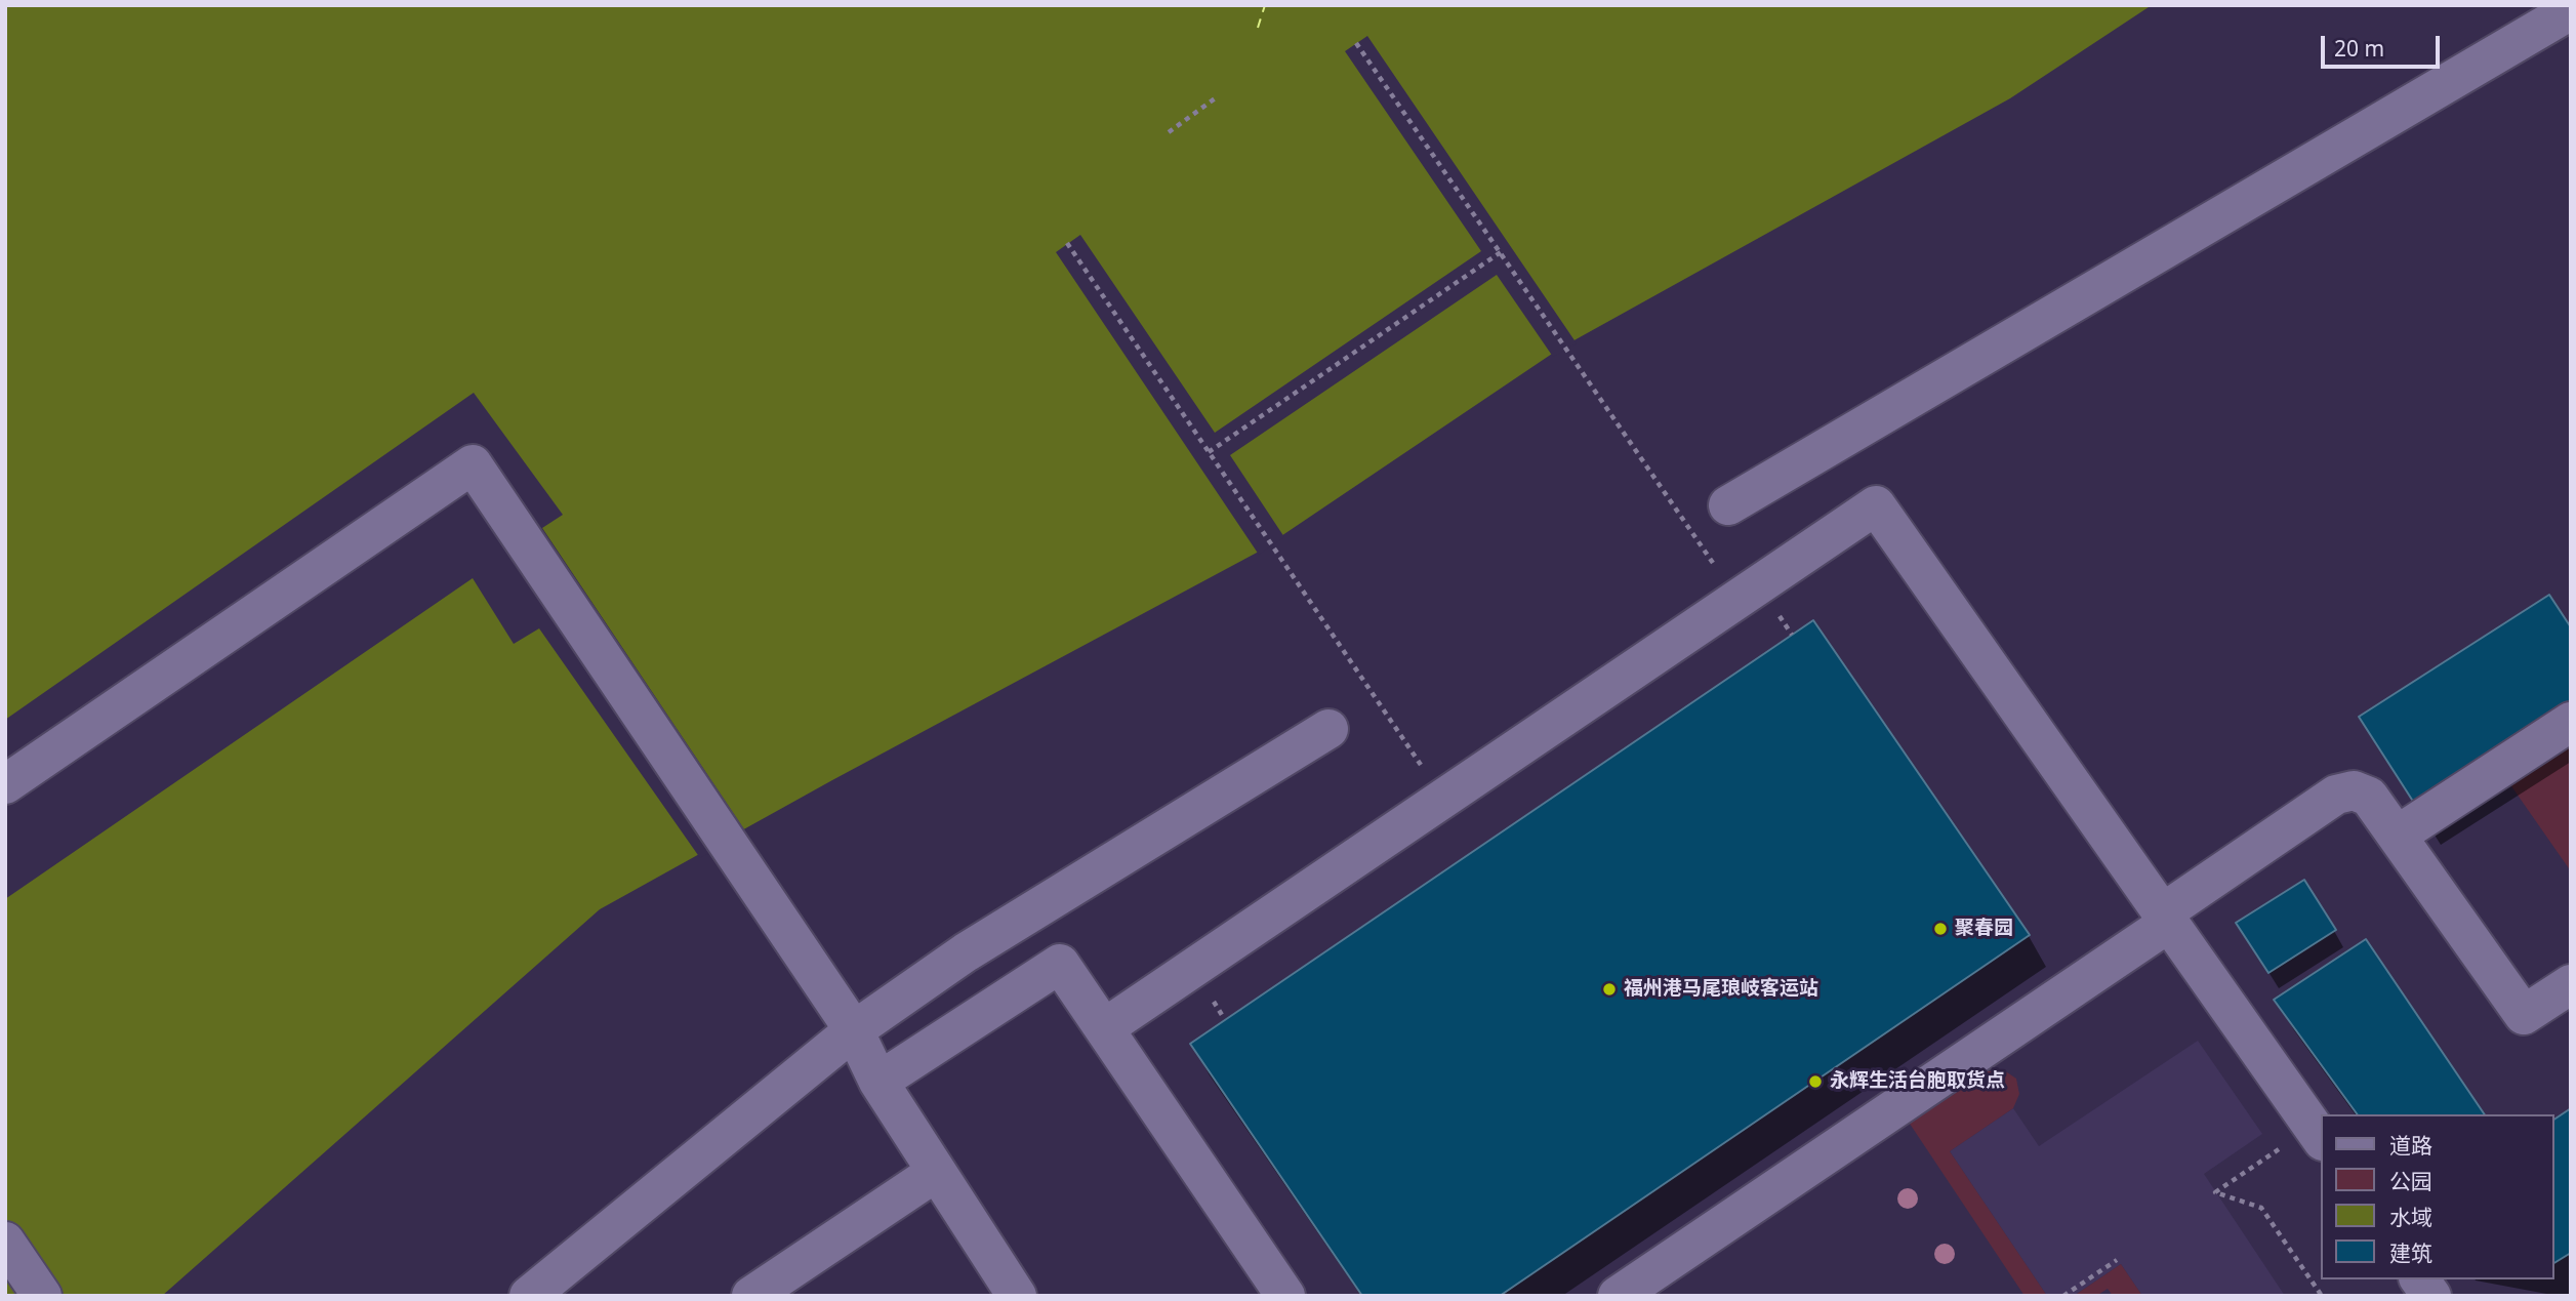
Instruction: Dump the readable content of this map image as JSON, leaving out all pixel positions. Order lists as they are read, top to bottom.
{
  "places": ["聚春园", "福州港马尾琅岐客运站", "永辉生活台胞取货点"],
  "legend": [
    "道路",
    "公园",
    "水域",
    "建筑"
  ],
  "scale_bar": "20 m"
}
